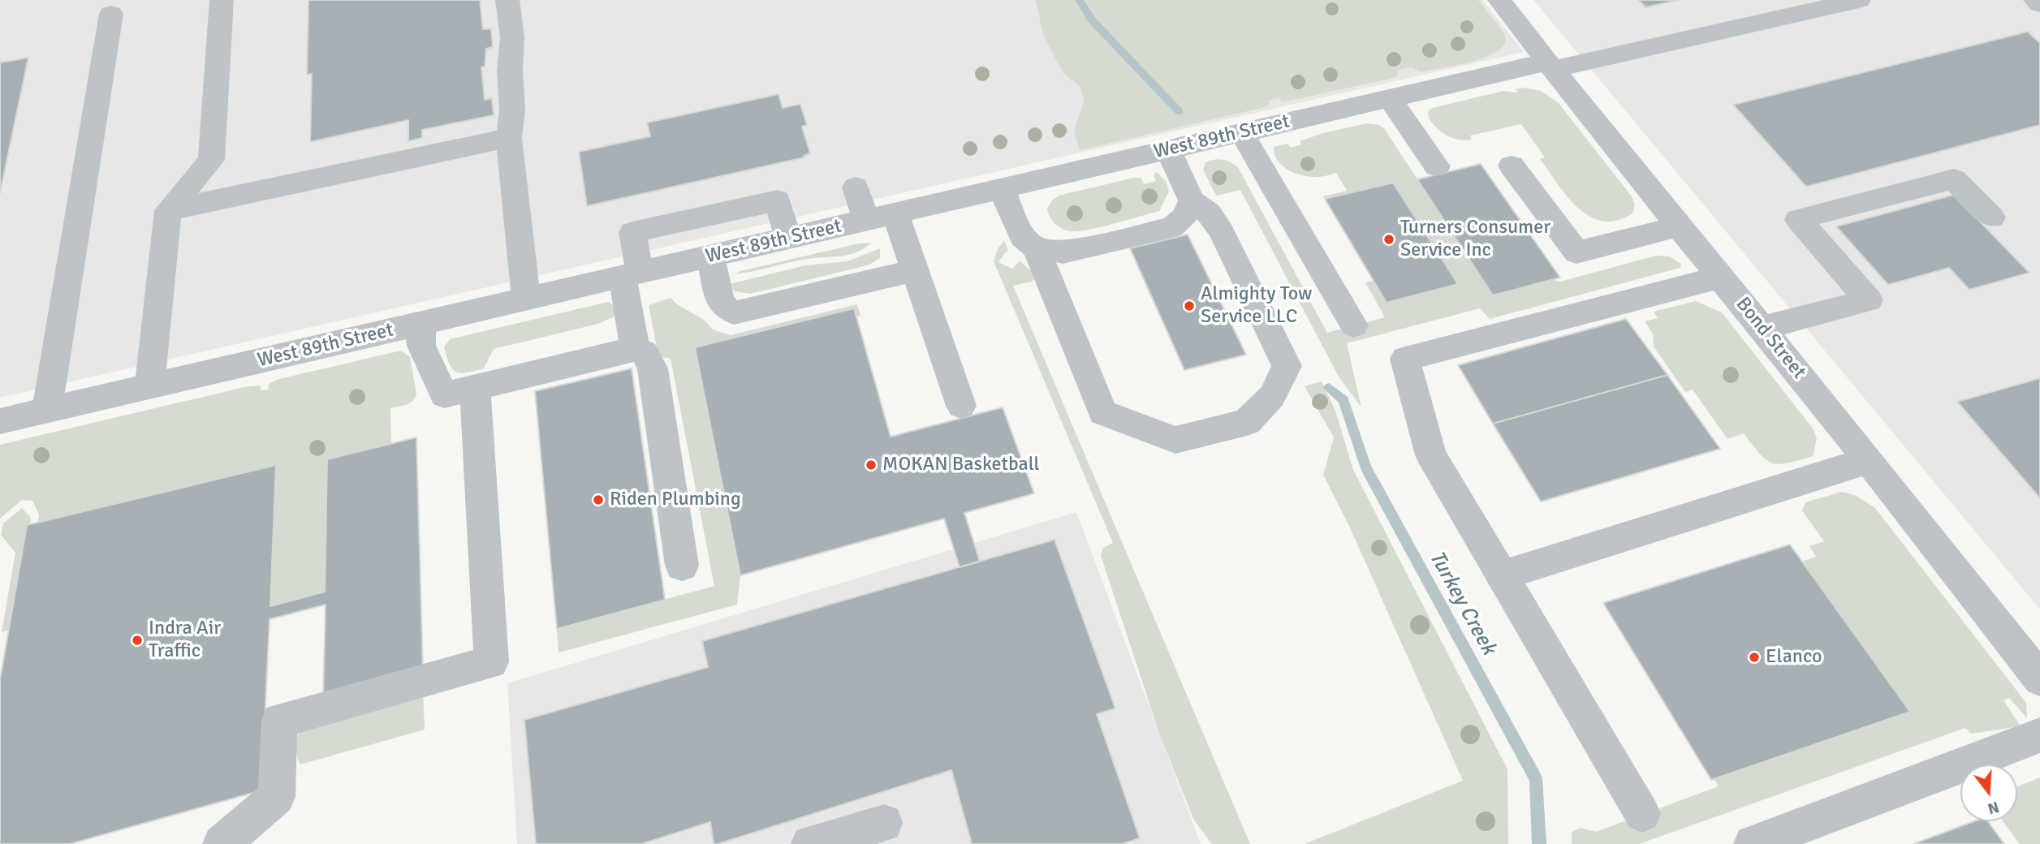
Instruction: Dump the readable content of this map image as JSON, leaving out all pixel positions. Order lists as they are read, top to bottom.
{
  "streets": {
    "street": ["West 89th Street", "Bond Street"]
  },
  "crossings": [
    ["West 89th Street", "Bond Street"]
  ],
  "water": ["Turkey Creek"],
  "places": [
    "Turners Consumer Service Inc",
    "Almighty Tow Service LLC",
    "MOKAN Basketball",
    "Riden Plumbing",
    "Indra Air Traffic",
    "Elanco"
  ],
  "north": "bottom"
}
